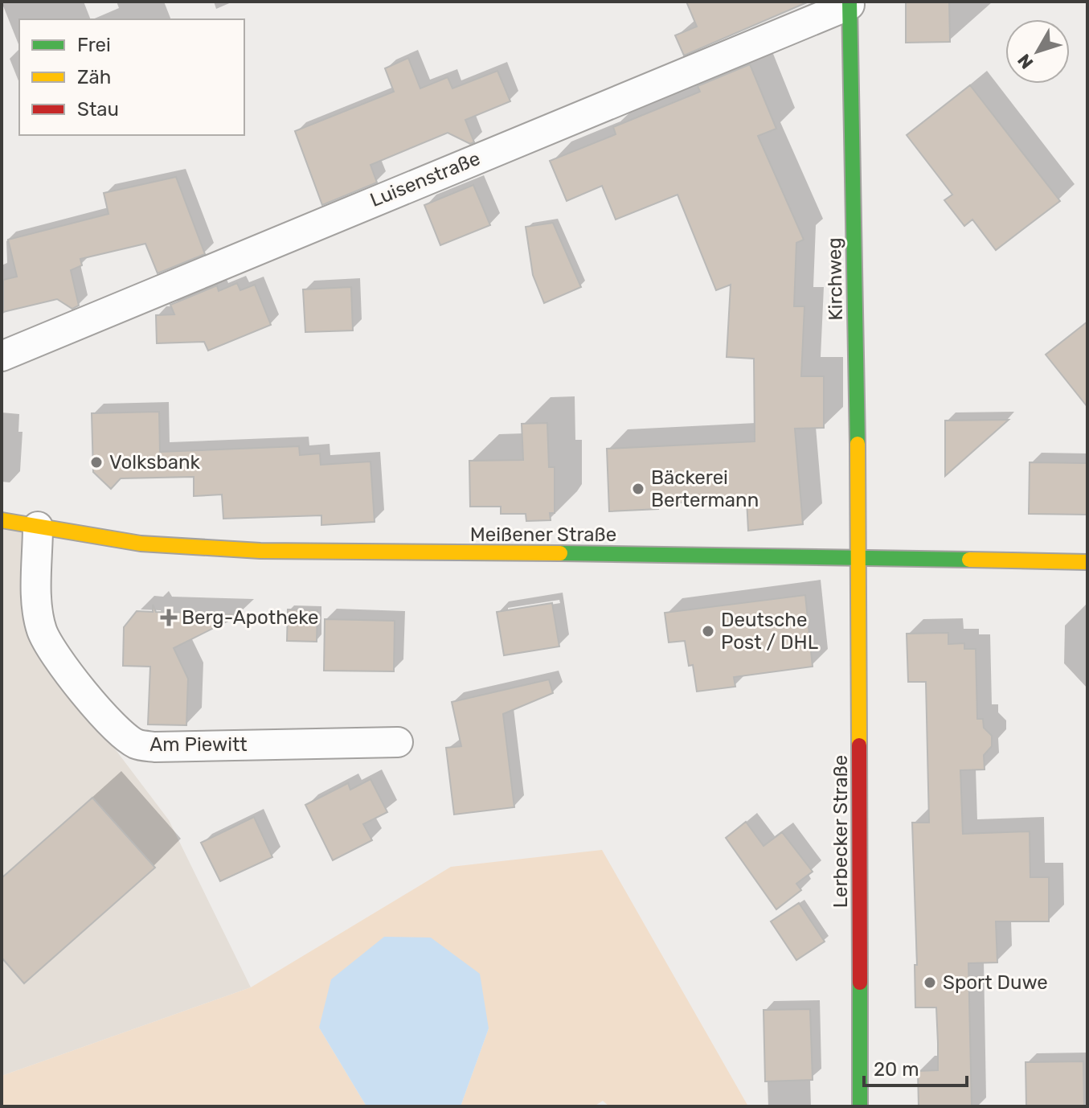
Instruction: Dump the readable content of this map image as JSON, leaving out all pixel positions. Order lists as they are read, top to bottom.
{
  "streets": {
    "street": [
      "Luisenstraße",
      "Kirchweg",
      "Meißener Straße",
      "Am Piewitt",
      "Lerbecker Straße"
    ]
  },
  "crossings": [
    ["Luisenstraße", "Kirchweg"],
    ["Kirchweg", "Meißener Straße"],
    ["Kirchweg", "Lerbecker Straße"],
    ["Meißener Straße", "Am Piewitt"],
    ["Meißener Straße", "Lerbecker Straße"]
  ],
  "places": {
    "other": [
      "Volksbank",
      "Bäckerei Bertermann",
      "Deutsche Post / DHL",
      "Sport Duwe"
    ],
    "health": ["Berg-Apotheke"]
  },
  "legend": ["Frei", "Zäh", "Stau"],
  "scale_bar": "20 m",
  "north": "bottom left"
}
